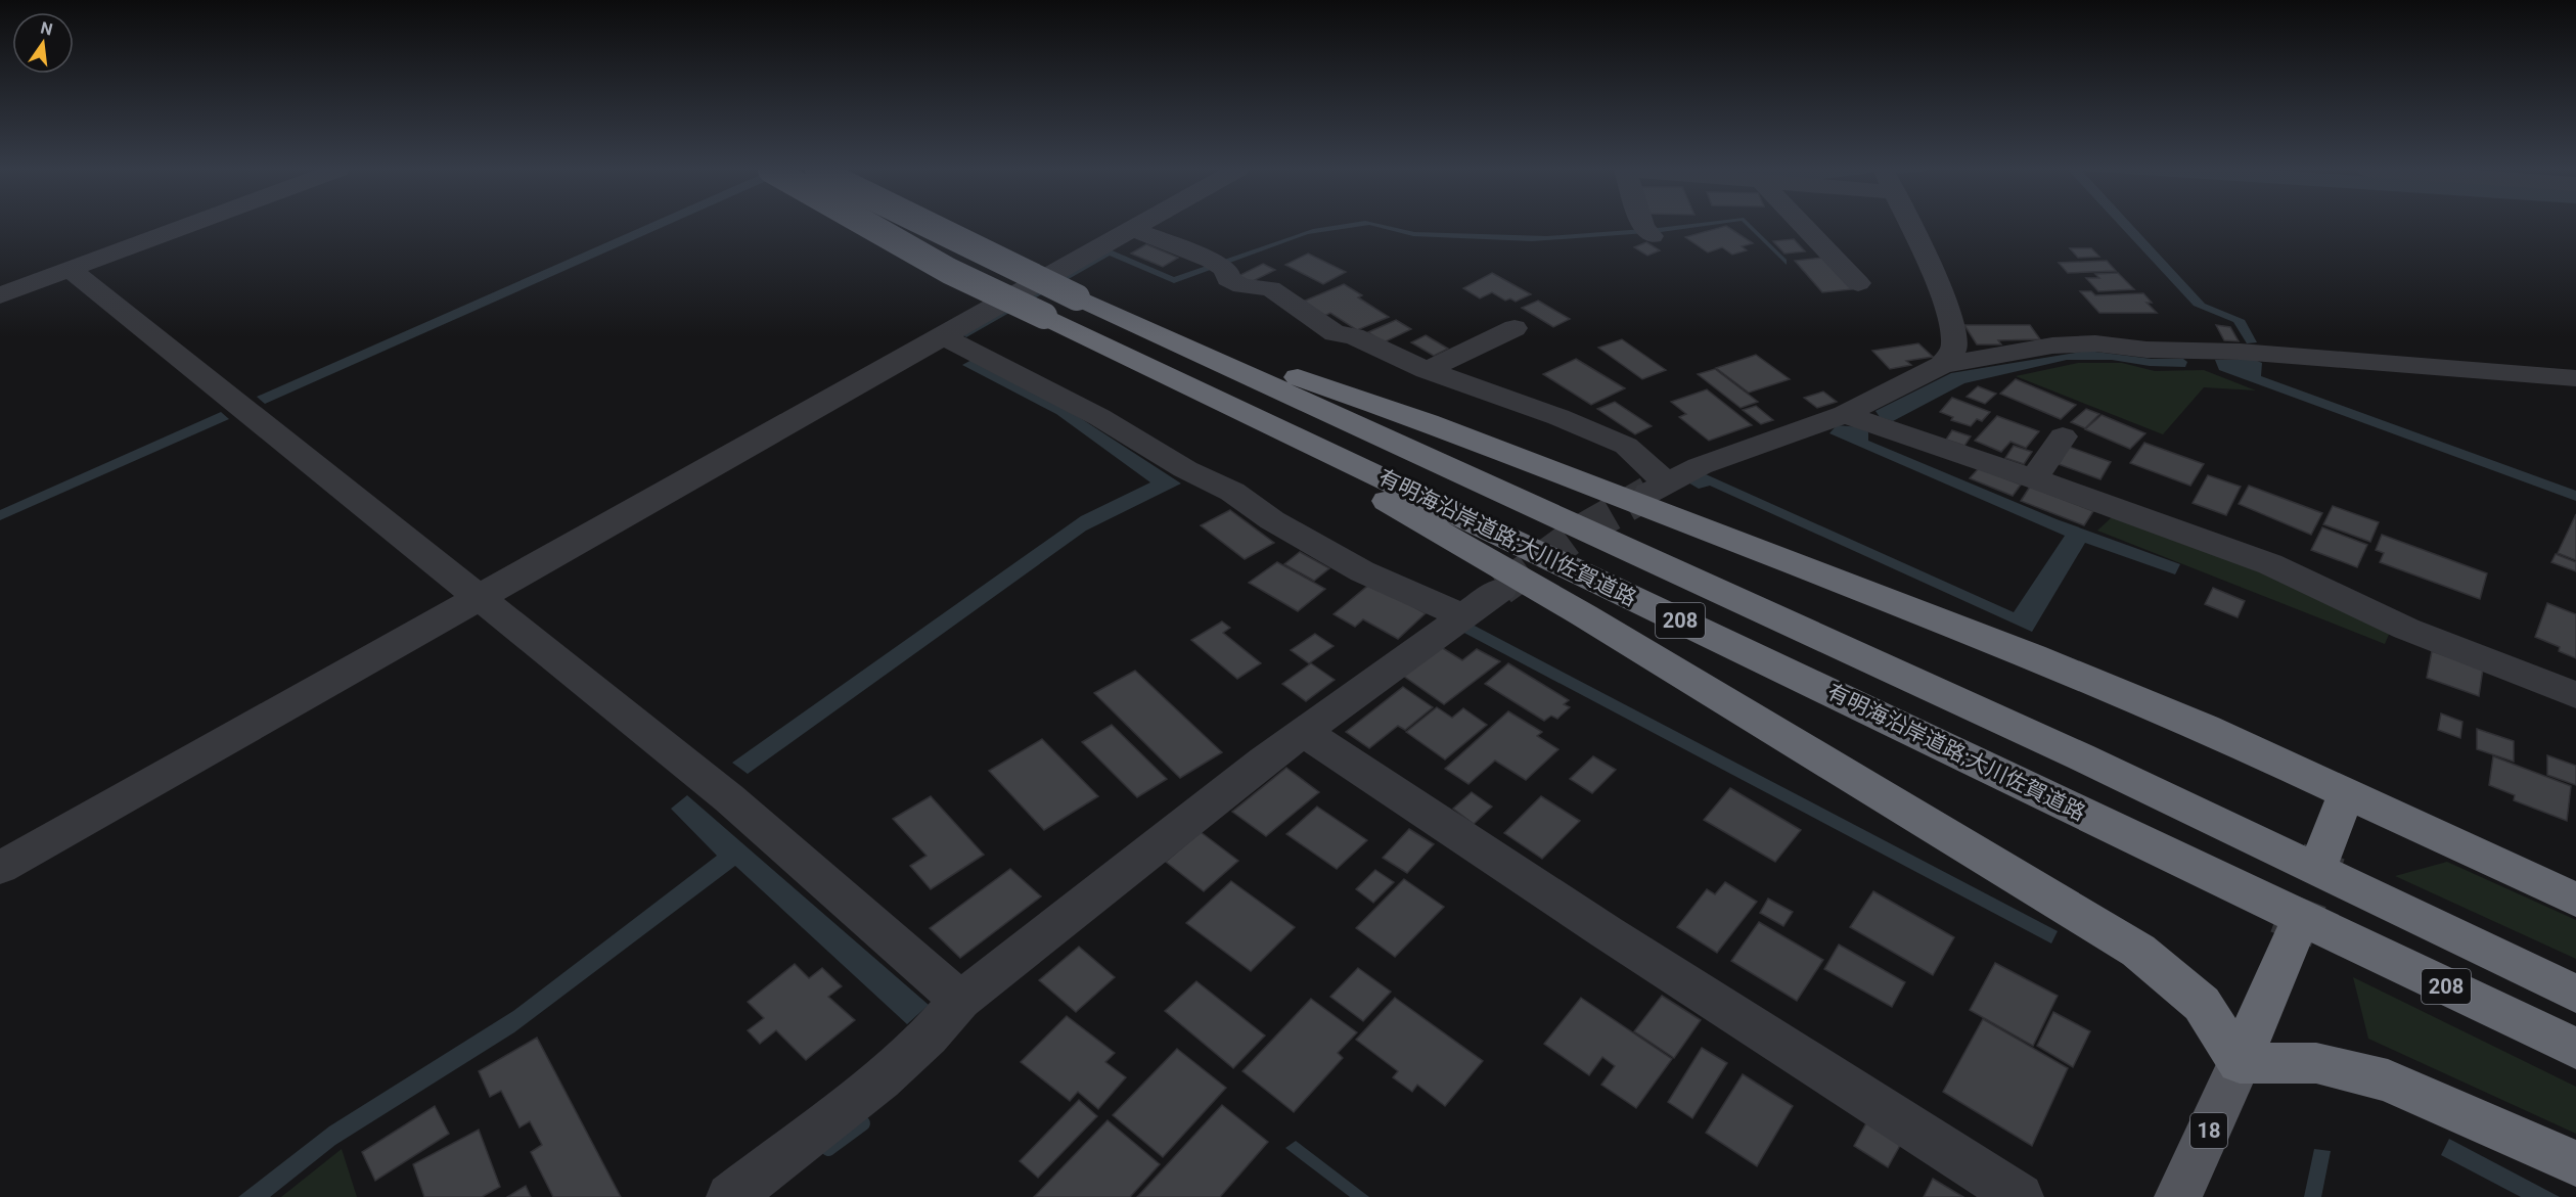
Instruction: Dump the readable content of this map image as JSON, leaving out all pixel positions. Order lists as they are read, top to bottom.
{
  "streets": {
    "highway": ["有明海沿岸道路;大川佐賀道路", "208"],
    "main road": ["18"]
  },
  "crossings": [
    ["有明海沿岸道路;大川佐賀道路", "208"]
  ],
  "north": "top"
}
